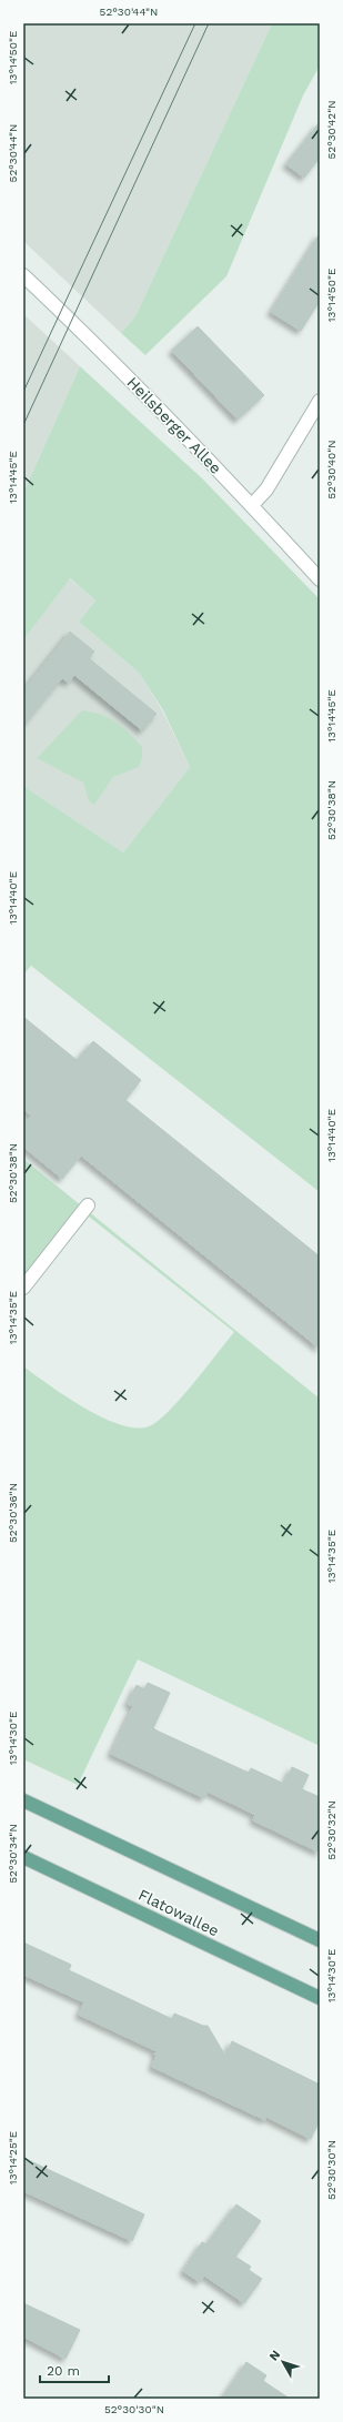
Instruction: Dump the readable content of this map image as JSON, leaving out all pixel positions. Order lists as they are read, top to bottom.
{
  "streets": {
    "main road": ["Flatowallee"],
    "street": ["Heilsberger Allee"]
  },
  "scale_bar": "20 m",
  "north": "top left",
  "coordinates": [
    "52°30'44\"N",
    "13°14'50\"E",
    "52°30'42\"N",
    "52°30'40\"N",
    "13°14'45\"E",
    "52°30'38\"N",
    "13°14'40\"E",
    "13°14'35\"E",
    "52°30'36\"N",
    "13°14'30\"E",
    "52°30'32\"N",
    "52°30'34\"N",
    "13°14'25\"E",
    "52°30'30\"N"
  ]
}
